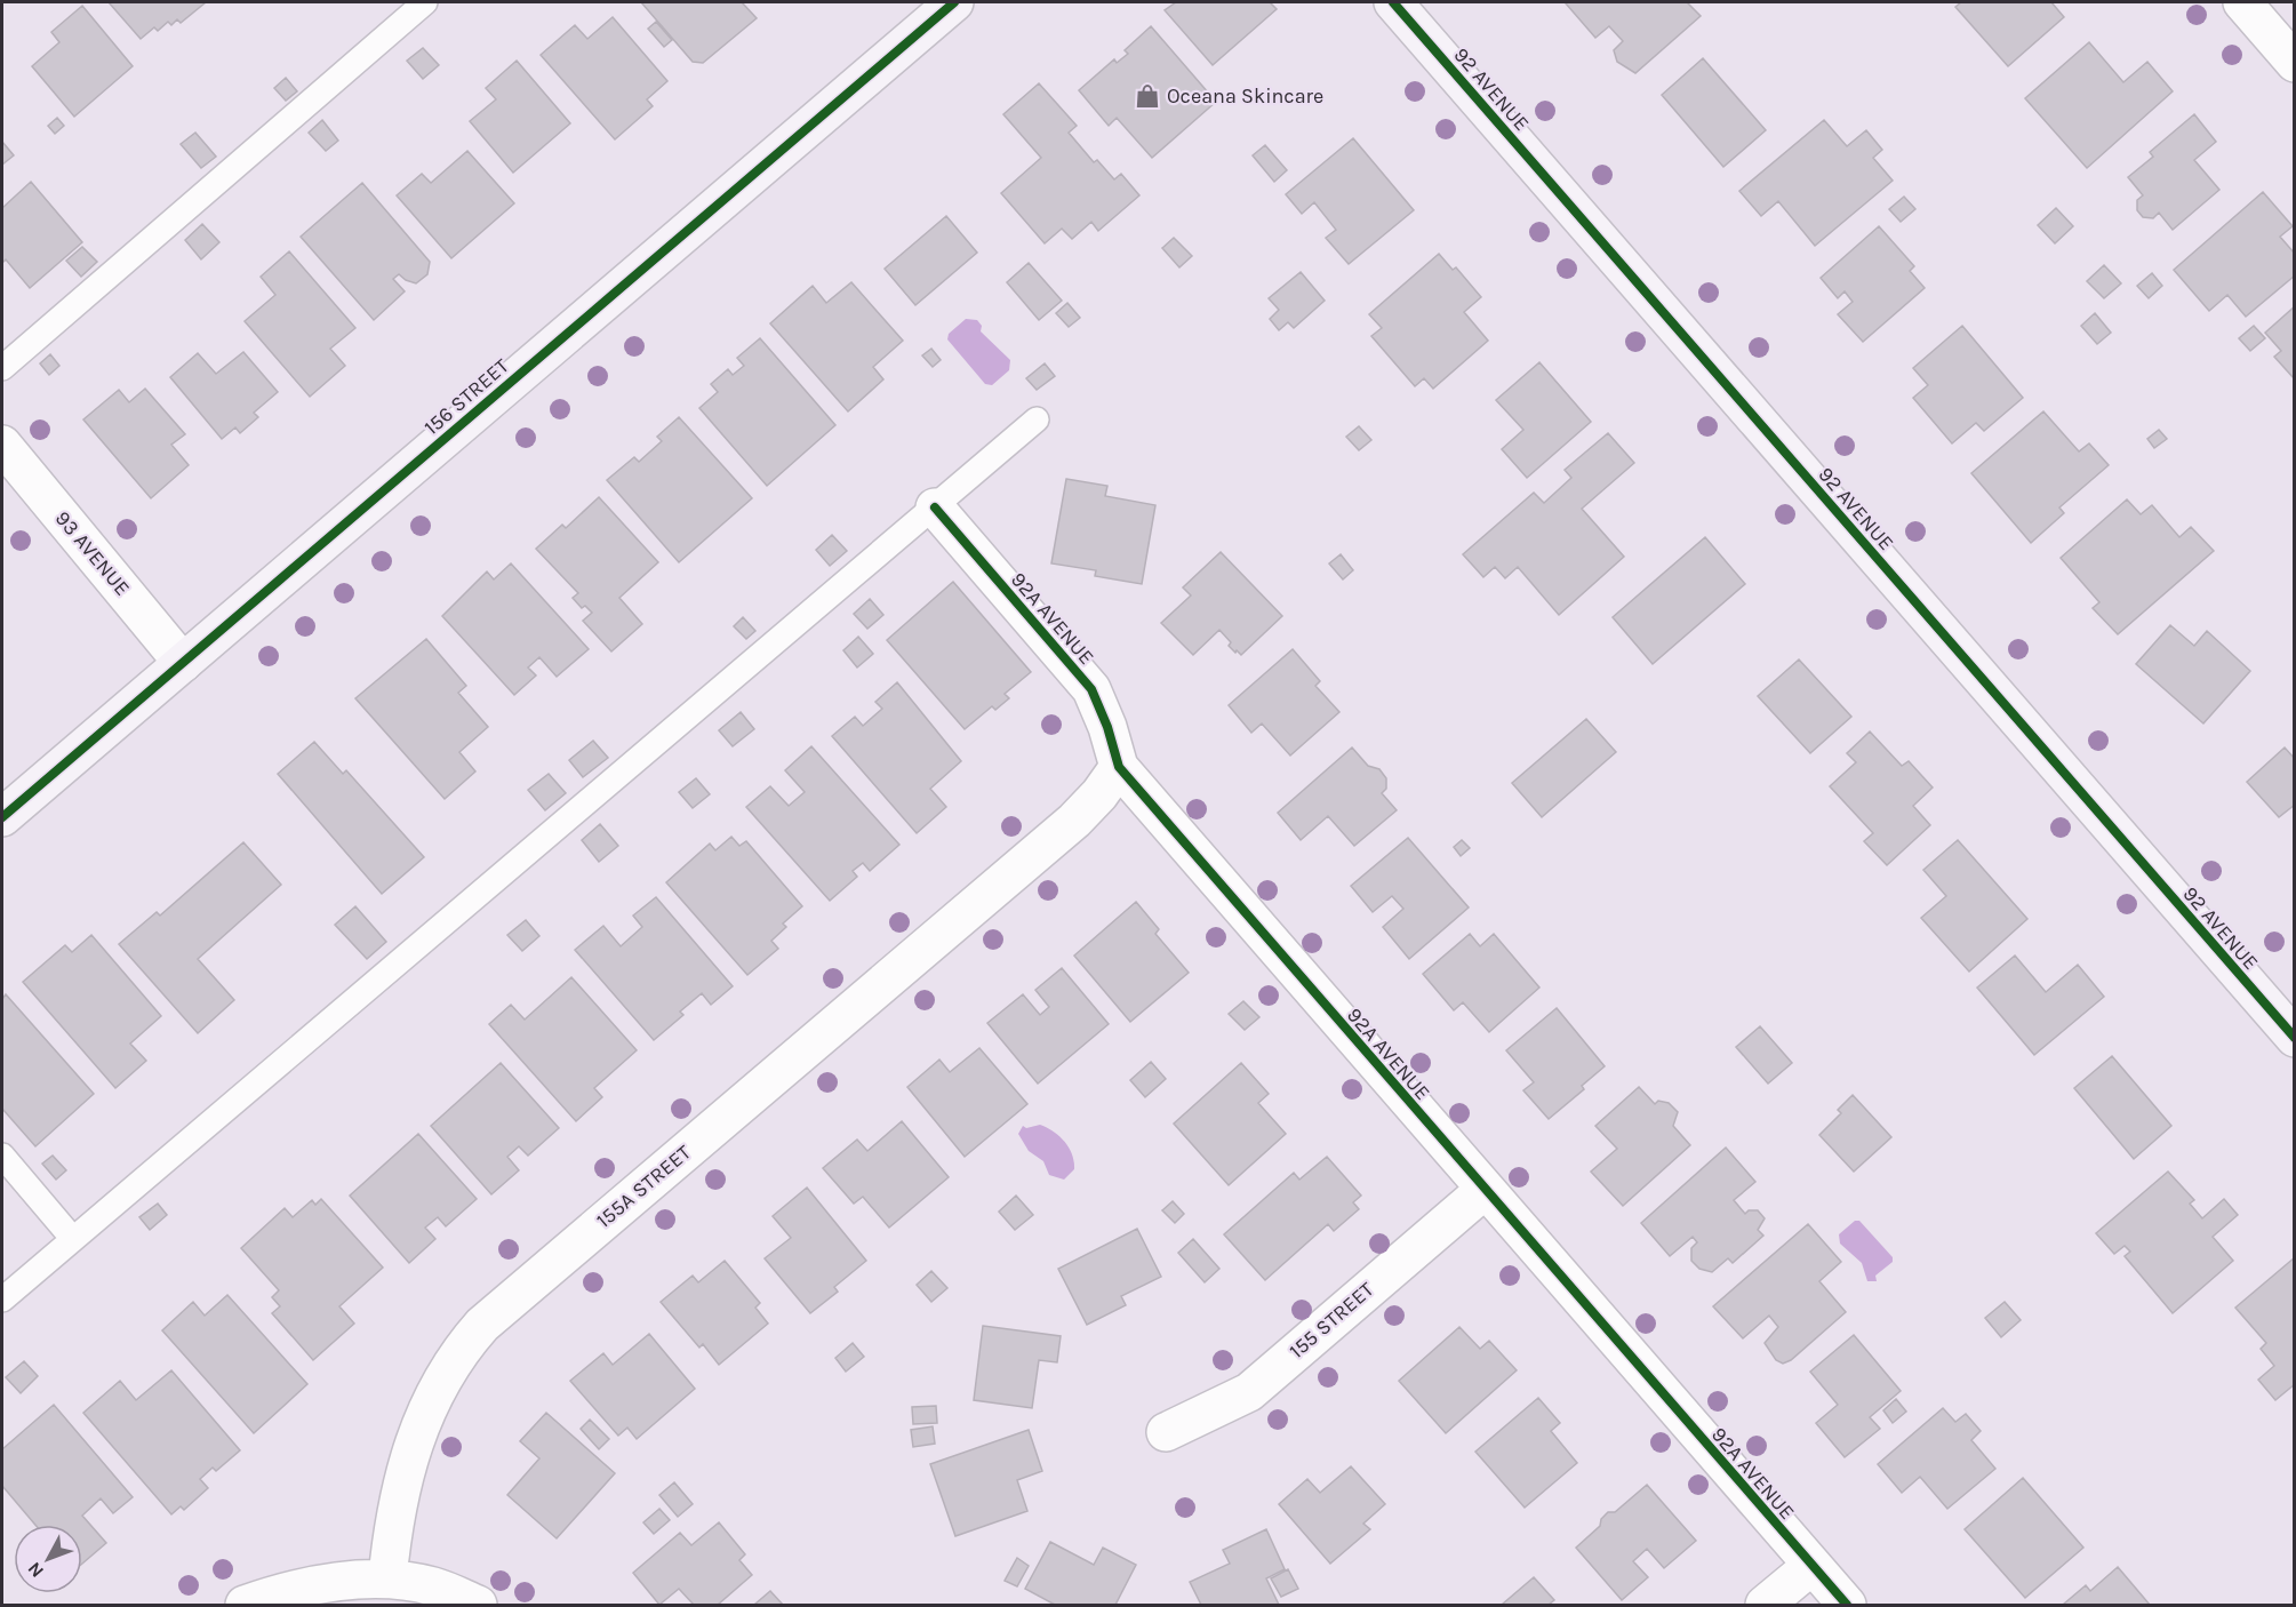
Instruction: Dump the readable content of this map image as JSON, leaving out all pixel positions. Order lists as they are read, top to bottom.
{
  "streets": {
    "street": [
      "92 AVENUE",
      "156 STREET",
      "93 AVENUE",
      "92A AVENUE",
      "155A STREET",
      "155 STREET"
    ]
  },
  "crossings": [
    ["156 STREET", "93 AVENUE"],
    ["92A AVENUE", "155A STREET"],
    ["92A AVENUE", "155 STREET"]
  ],
  "places": {
    "shop": ["Oceana Skincare"]
  },
  "north": "bottom left"
}
